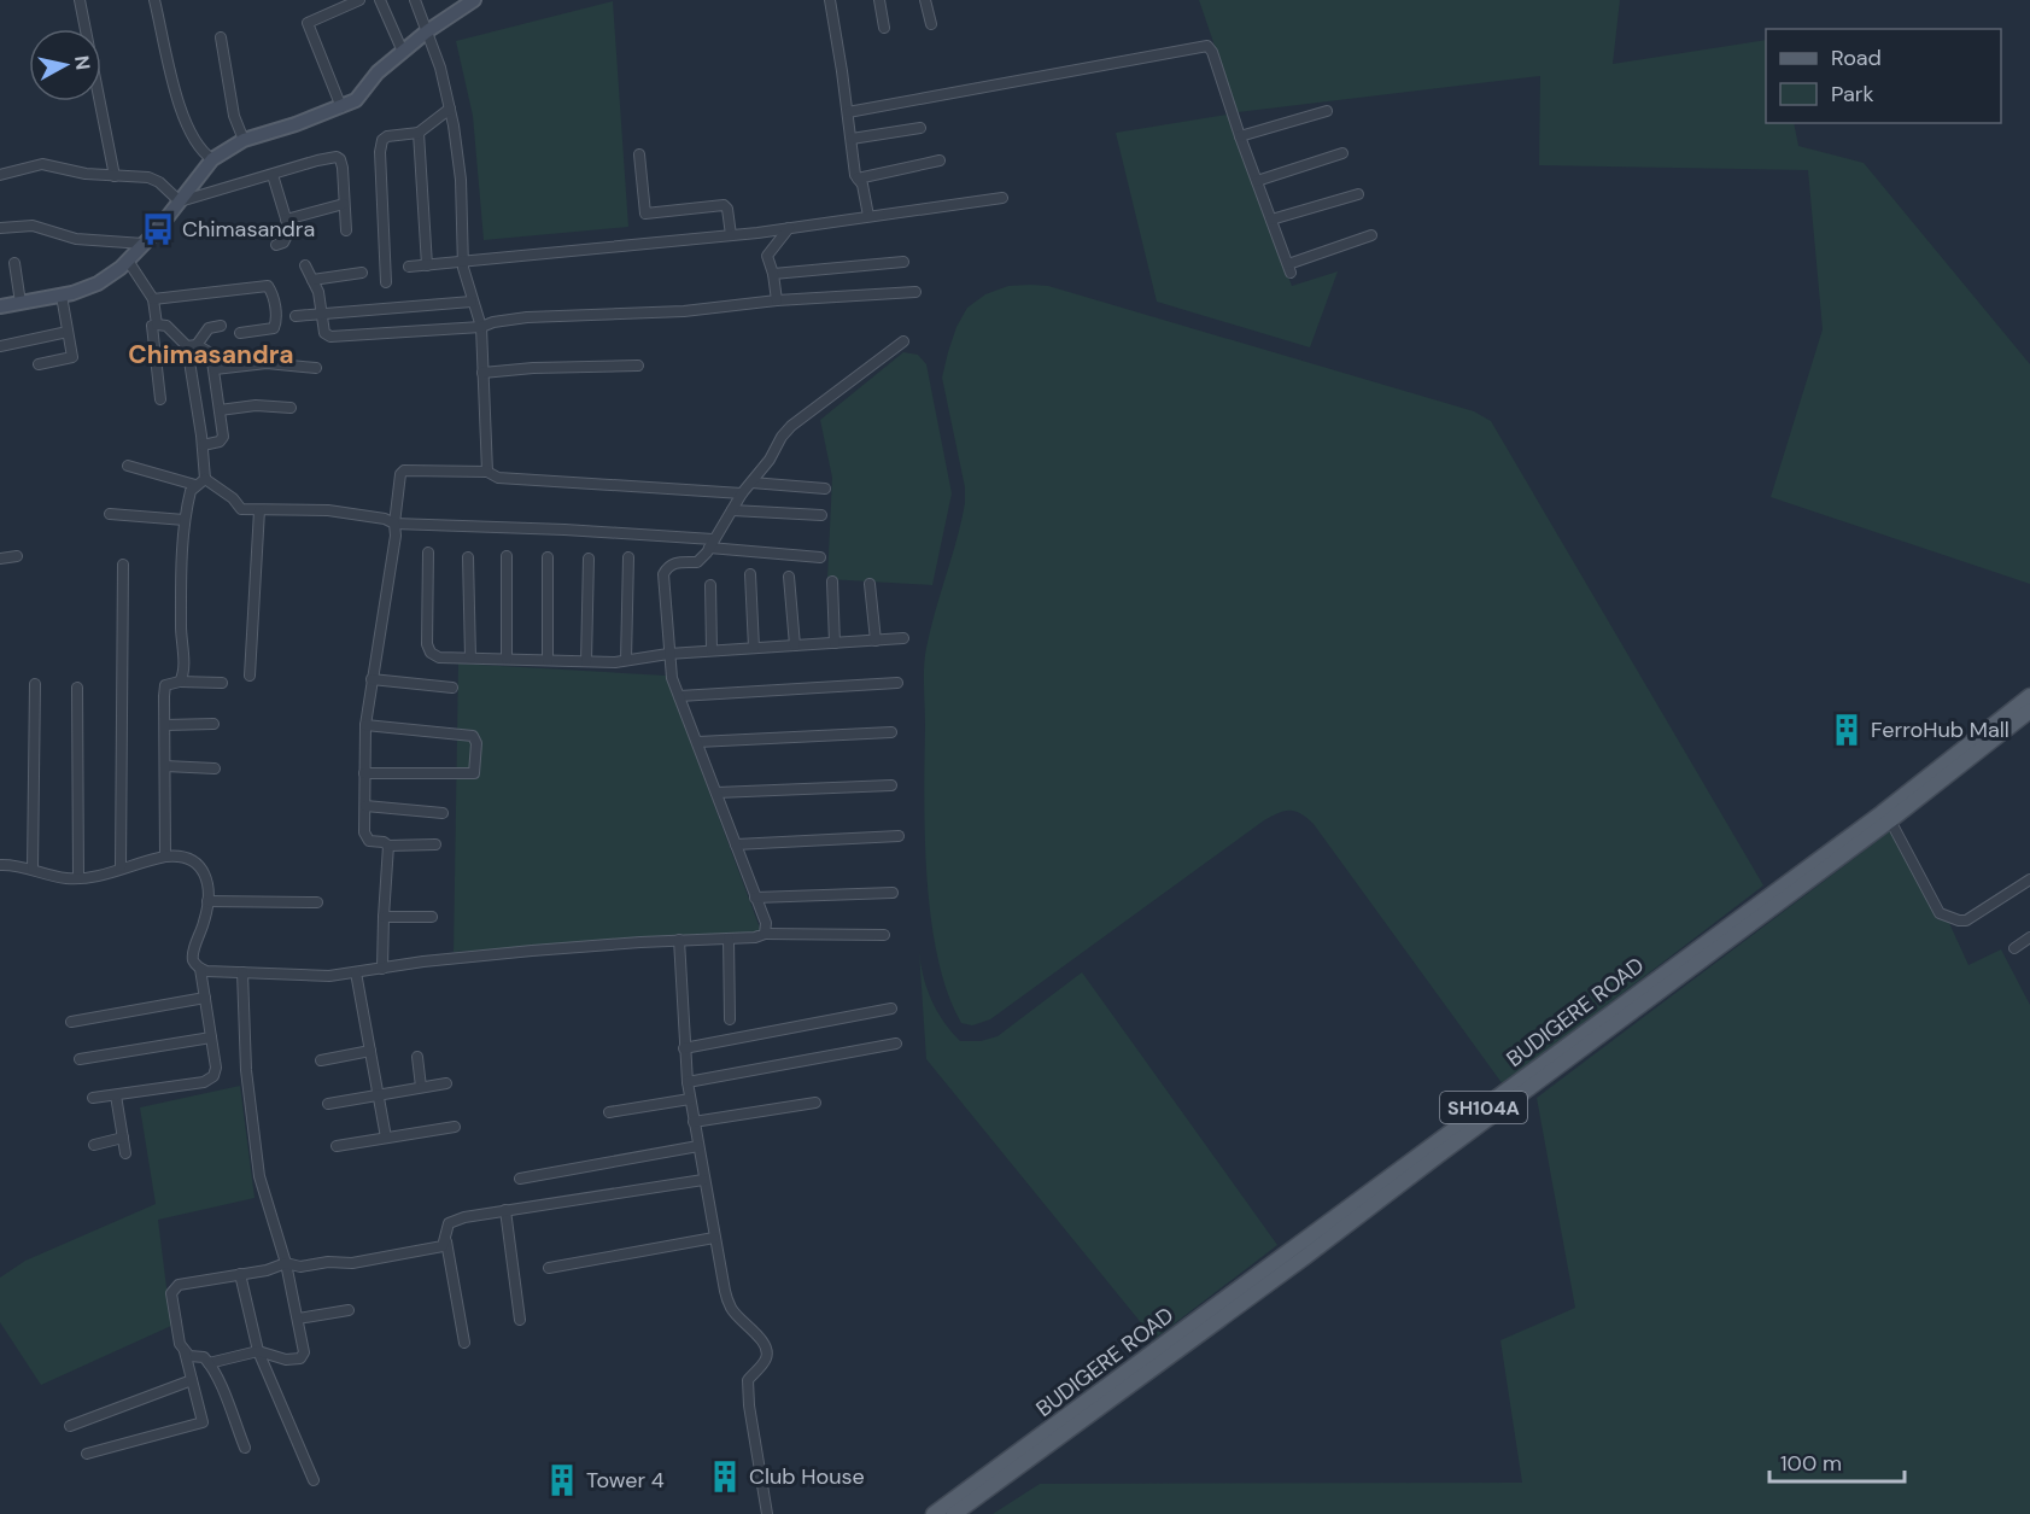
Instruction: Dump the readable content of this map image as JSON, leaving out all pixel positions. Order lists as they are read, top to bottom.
{
  "streets": {
    "main road": ["BUDIGERE ROAD", "SH104A"]
  },
  "districts": ["Chimasandra"],
  "places": {
    "bus stop": ["Chimasandra"],
    "building": ["FerroHub Mall", "Club House", "Tower 4"]
  },
  "legend": ["Road", "Park"],
  "scale_bar": "100 m",
  "north": "right"
}
